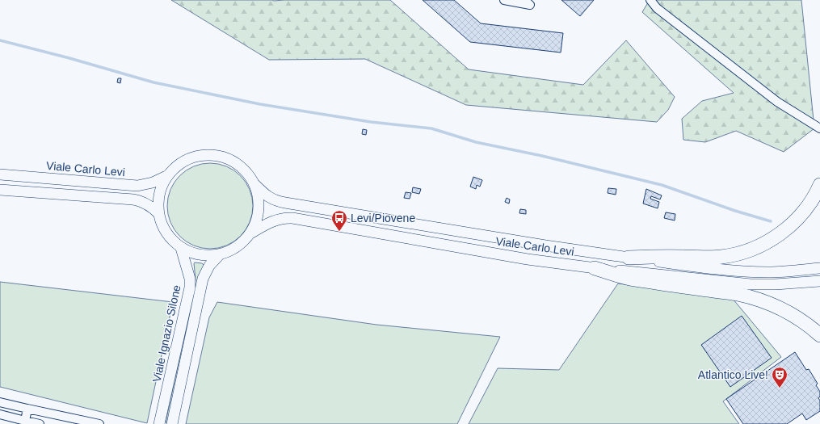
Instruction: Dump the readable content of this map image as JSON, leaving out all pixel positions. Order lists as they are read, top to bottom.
{
  "streets": {
    "street": ["Viale Carlo Levi", "Viale Ignazio Silone"]
  },
  "crossings": [
    ["Viale Carlo Levi", "Viale Ignazio Silone"]
  ],
  "places": {
    "bus stop": ["Levi/Piovene"],
    "theatre": ["Atlantico Live!"]
  }
}
